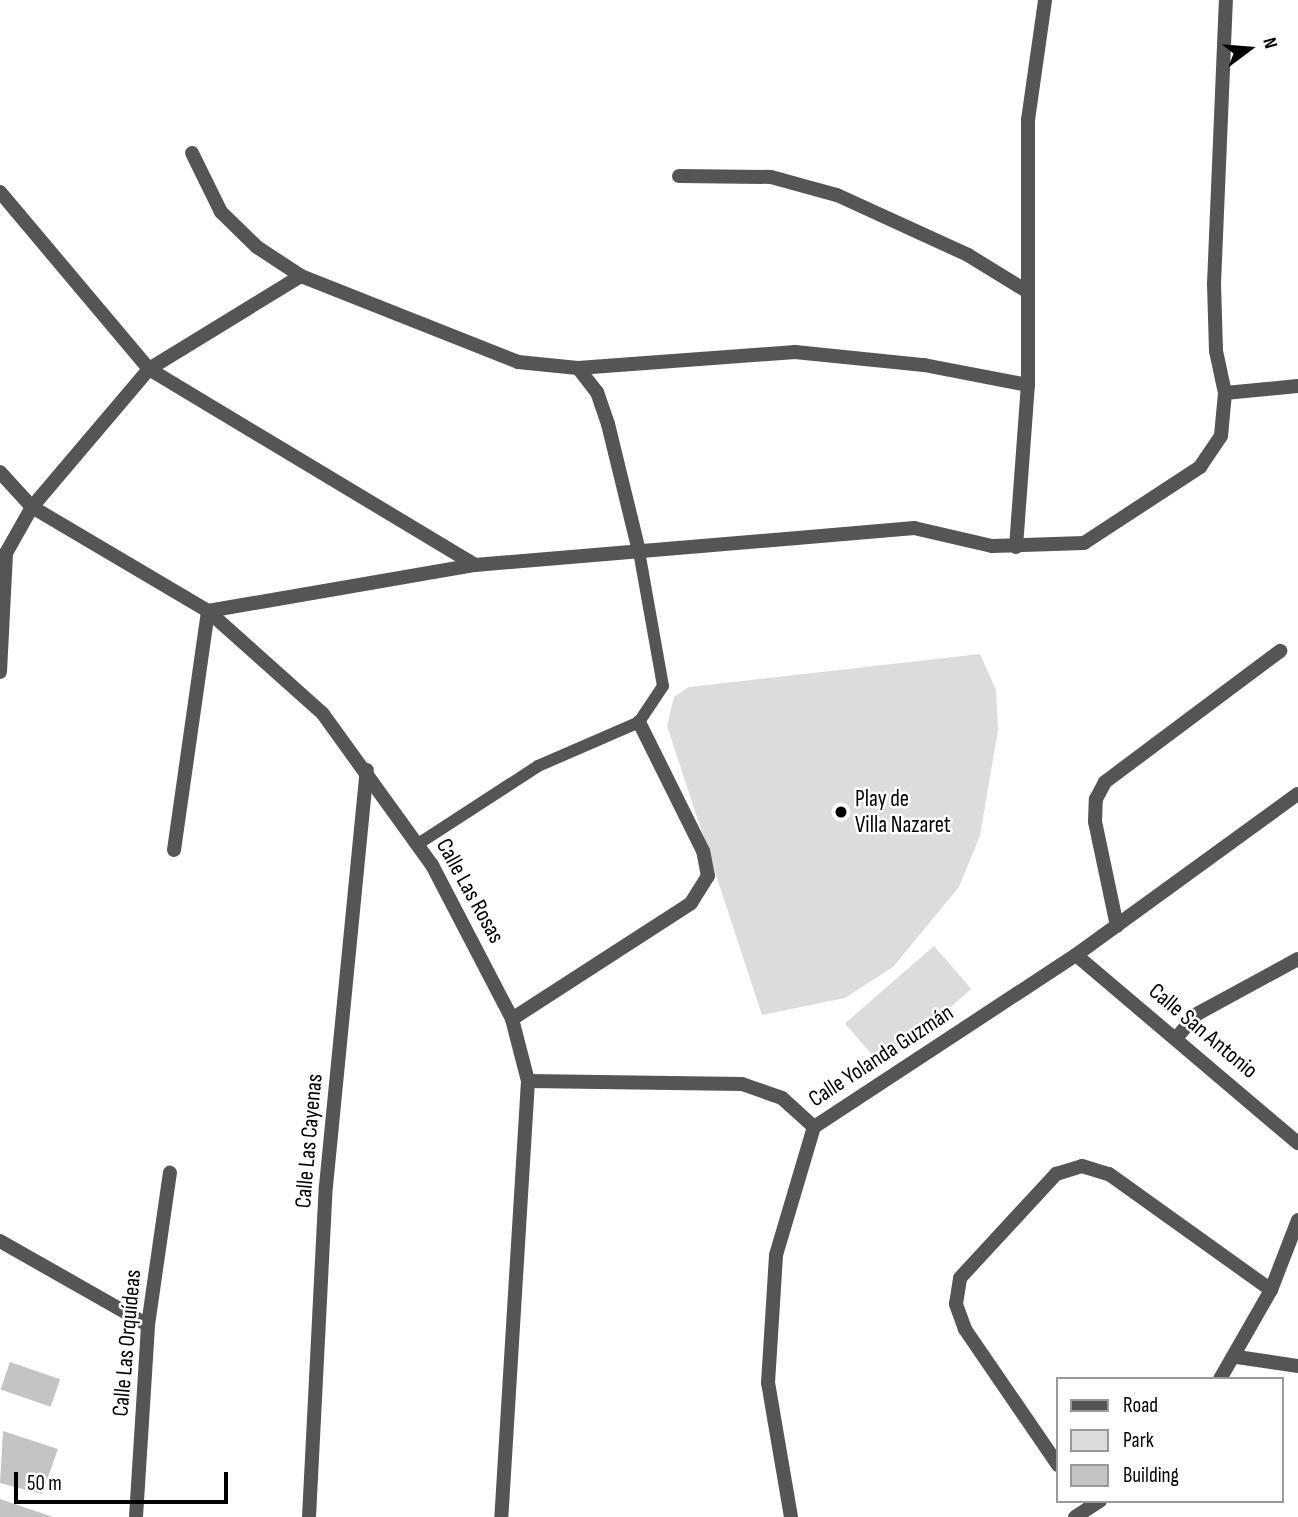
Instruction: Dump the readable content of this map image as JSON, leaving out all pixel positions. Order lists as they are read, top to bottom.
{
  "streets": {
    "street": [
      "Calle Las Rosas",
      "Calle San Antonio",
      "Calle Yolanda Guzmán",
      "Calle Las Cayenas",
      "Calle Las Orquídeas"
    ]
  },
  "crossings": [
    ["Calle Las Rosas", "Calle Las Cayenas"],
    ["Calle San Antonio", "Calle Yolanda Guzmán"]
  ],
  "places": ["Play de Villa Nazaret"],
  "legend": ["Road", "Park", "Building"],
  "scale_bar": "50 m",
  "north": "right"
}
